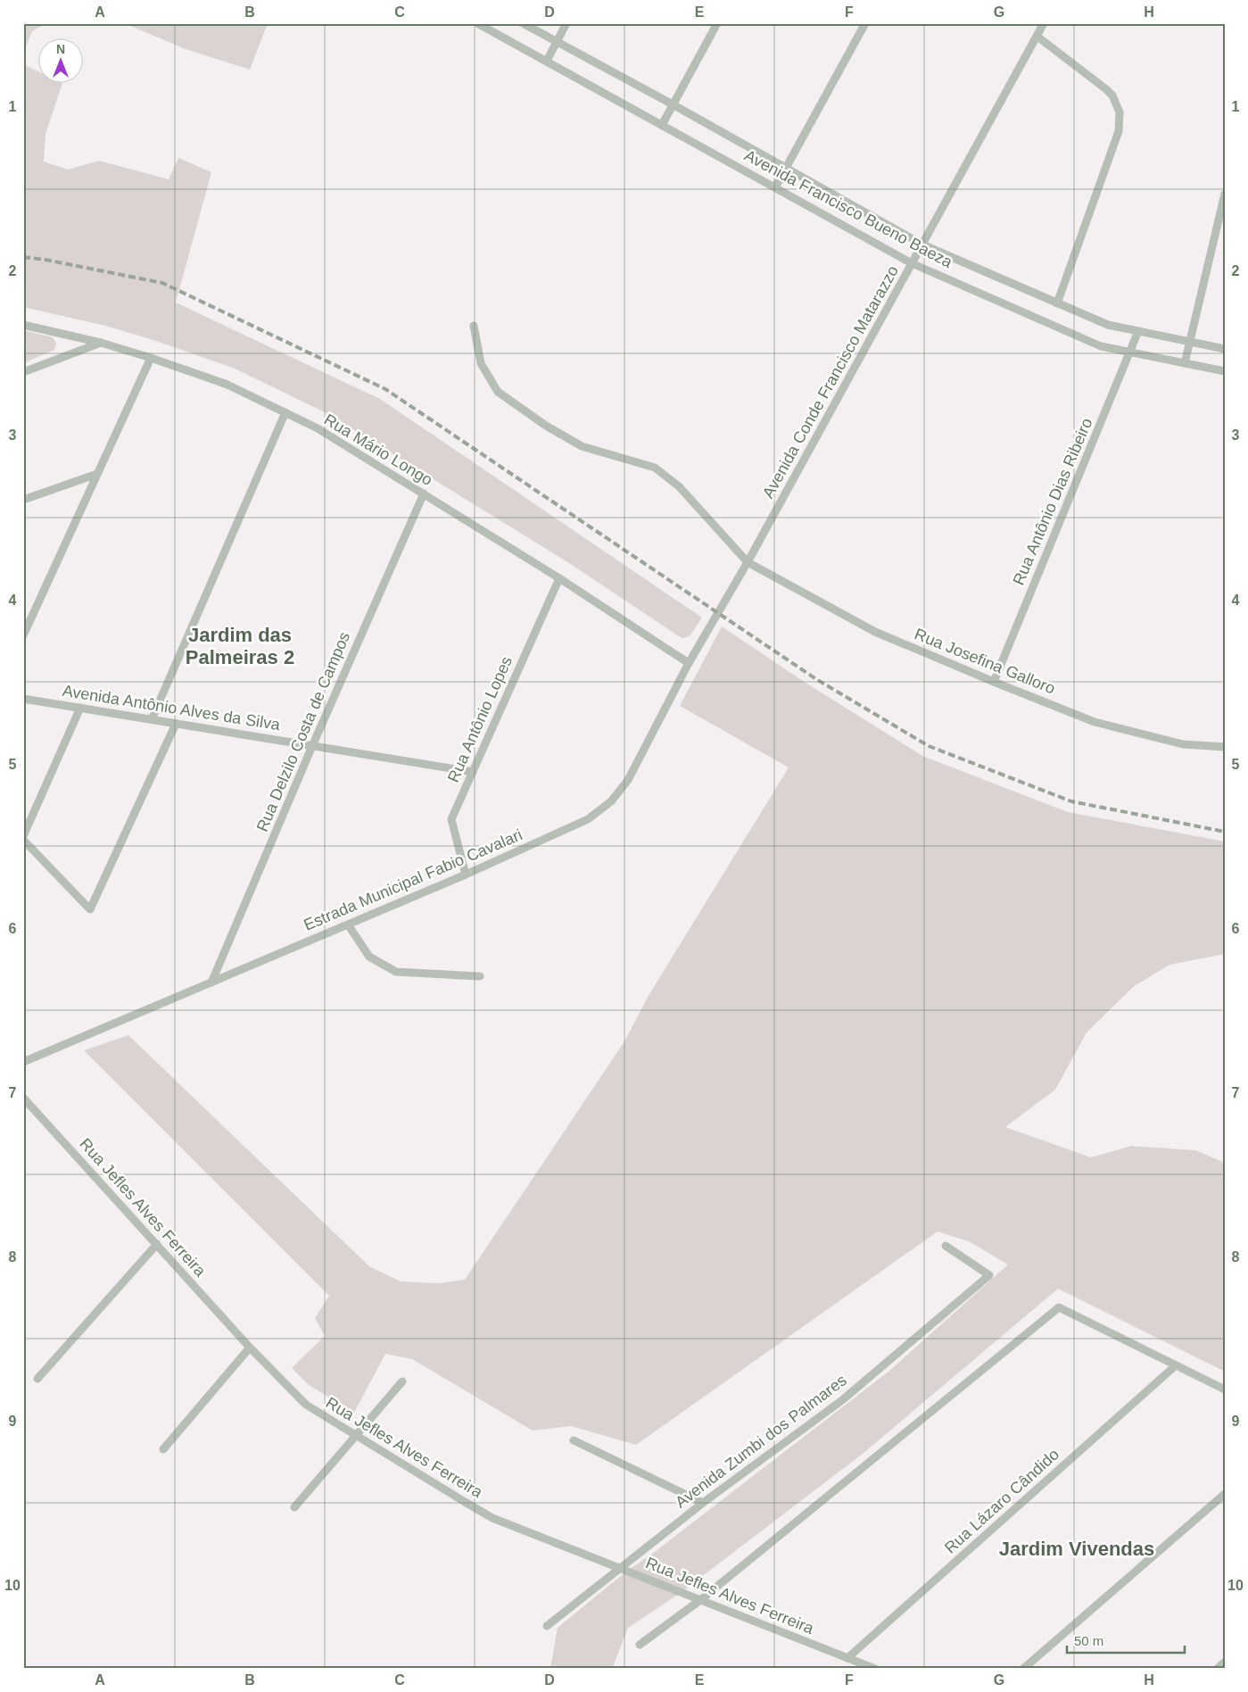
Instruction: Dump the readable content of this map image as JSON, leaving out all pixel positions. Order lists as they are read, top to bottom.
{
  "streets": {
    "street": [
      "Avenida Francisco Bueno Baeza",
      "Avenida Conde Francisco Matarazzo",
      "Rua Mário Longo",
      "Rua Antônio Dias Ribeiro",
      "Rua Josefina Galloro",
      "Avenida Antônio Alves da Silva",
      "Rua Antônio Lopes",
      "Rua Delzilo Costa de Campos",
      "Estrada Municipal Fabio Cavalari",
      "Rua Jefles Alves Ferreira",
      "Avenida Zumbi dos Palmares",
      "Rua Lázaro Cândido"
    ]
  },
  "crossings": [
    ["Avenida Francisco Bueno Baeza", "Avenida Conde Francisco Matarazzo"],
    ["Avenida Francisco Bueno Baeza", "Rua Antônio Dias Ribeiro"],
    ["Avenida Conde Francisco Matarazzo", "Rua Josefina Galloro"],
    ["Avenida Conde Francisco Matarazzo", "Estrada Municipal Fabio Cavalari"],
    ["Rua Mário Longo", "Rua Antônio Lopes"],
    ["Rua Mário Longo", "Rua Delzilo Costa de Campos"],
    ["Rua Mário Longo", "Estrada Municipal Fabio Cavalari"],
    ["Rua Antônio Dias Ribeiro", "Rua Josefina Galloro"],
    ["Avenida Antônio Alves da Silva", "Rua Antônio Lopes"],
    ["Avenida Antônio Alves da Silva", "Rua Delzilo Costa de Campos"],
    ["Rua Antônio Lopes", "Estrada Municipal Fabio Cavalari"],
    ["Rua Delzilo Costa de Campos", "Estrada Municipal Fabio Cavalari"],
    ["Rua Jefles Alves Ferreira", "Avenida Zumbi dos Palmares"],
    ["Rua Jefles Alves Ferreira", "Rua Lázaro Cândido"]
  ],
  "districts": ["Jardim das Palmeiras 2", "Jardim Vivendas"],
  "scale_bar": "50 m",
  "north": "top",
  "grid": {
    "columns": [
      "A",
      "B",
      "C",
      "D",
      "E",
      "F",
      "G",
      "H"
    ],
    "rows": [
      "1",
      "2",
      "3",
      "4",
      "5",
      "6",
      "7",
      "8",
      "9",
      "10"
    ]
  }
}
